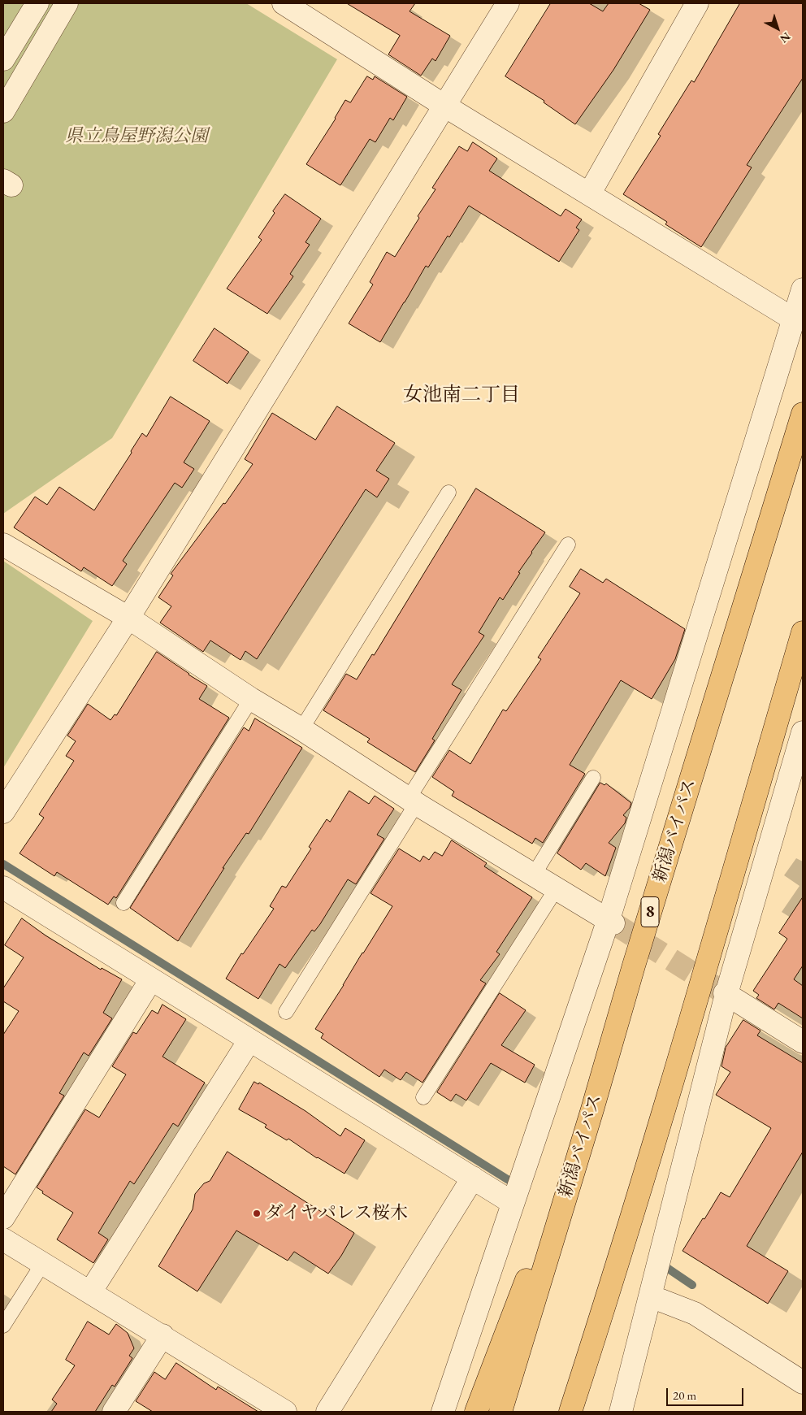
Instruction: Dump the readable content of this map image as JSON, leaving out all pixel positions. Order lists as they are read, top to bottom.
{
  "streets": {
    "highway": ["新潟バイパス", "8"]
  },
  "districts": ["女池南二丁目"],
  "parks": ["県立鳥屋野潟公園"],
  "places": ["ダイヤパレス桜木"],
  "scale_bar": "20 m",
  "north": "bottom right"
}
